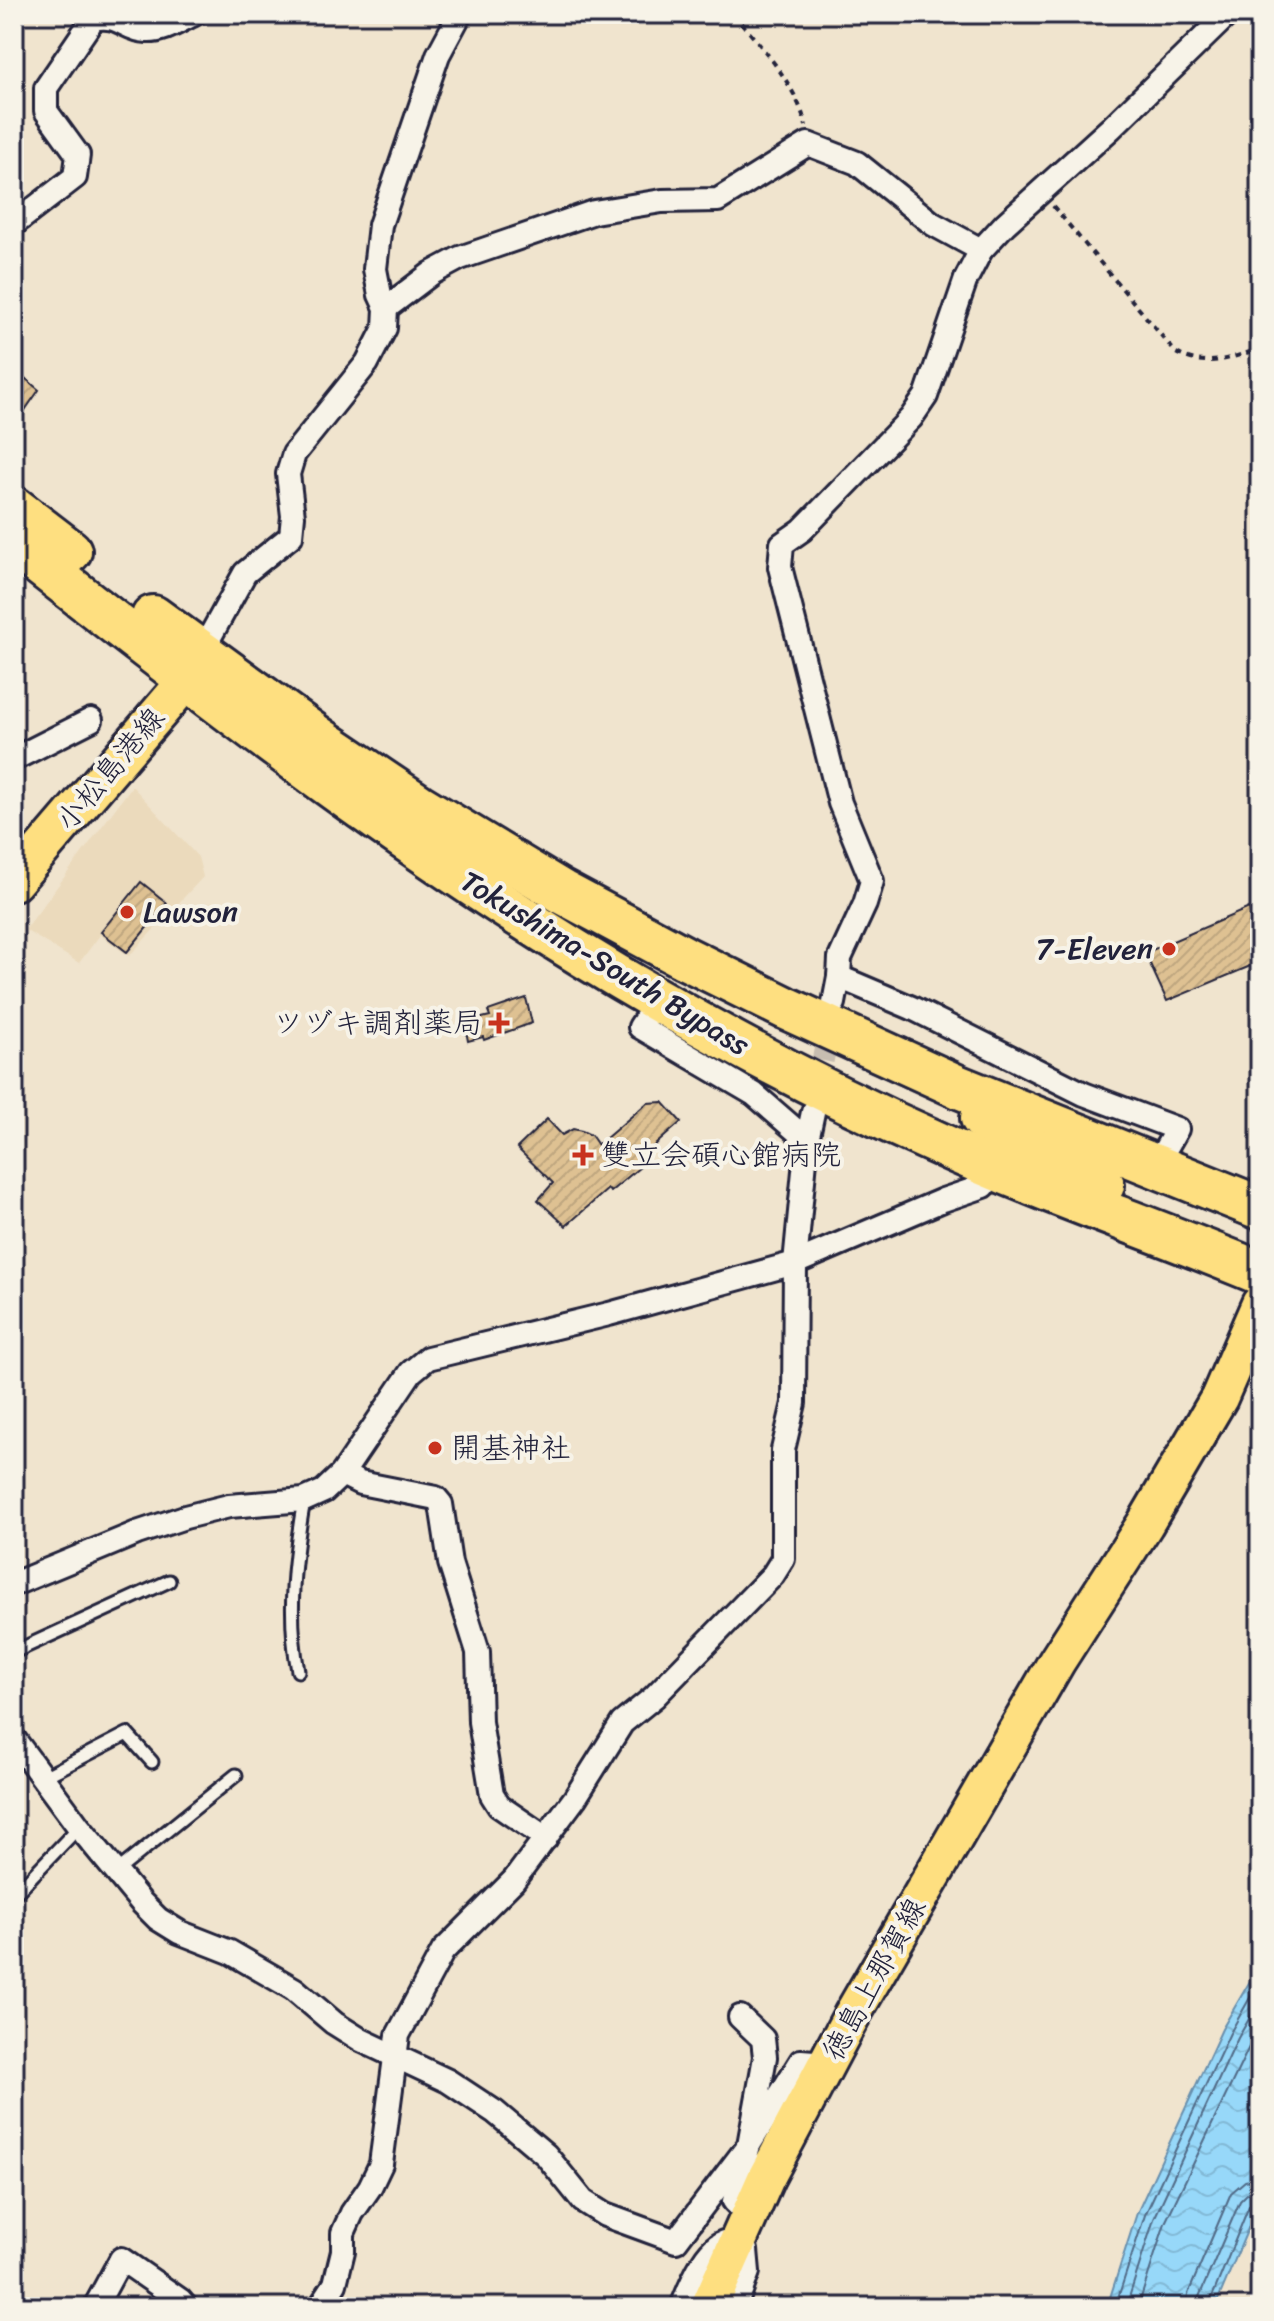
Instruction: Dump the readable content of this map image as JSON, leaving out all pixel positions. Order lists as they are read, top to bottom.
{
  "streets": {
    "highway": ["Tokushima-South Bypass"],
    "main road": ["小松島港線", "徳島上那賀線"]
  },
  "crossings": [
    ["小松島港線", "Tokushima-South Bypass"],
    ["Tokushima-South Bypass", "徳島上那賀線"]
  ],
  "places": {
    "other": ["Lawson", "7-Eleven", "開基神社"],
    "health": ["ツヅキ調剤薬局", "雙立会碩心館病院"]
  }
}
